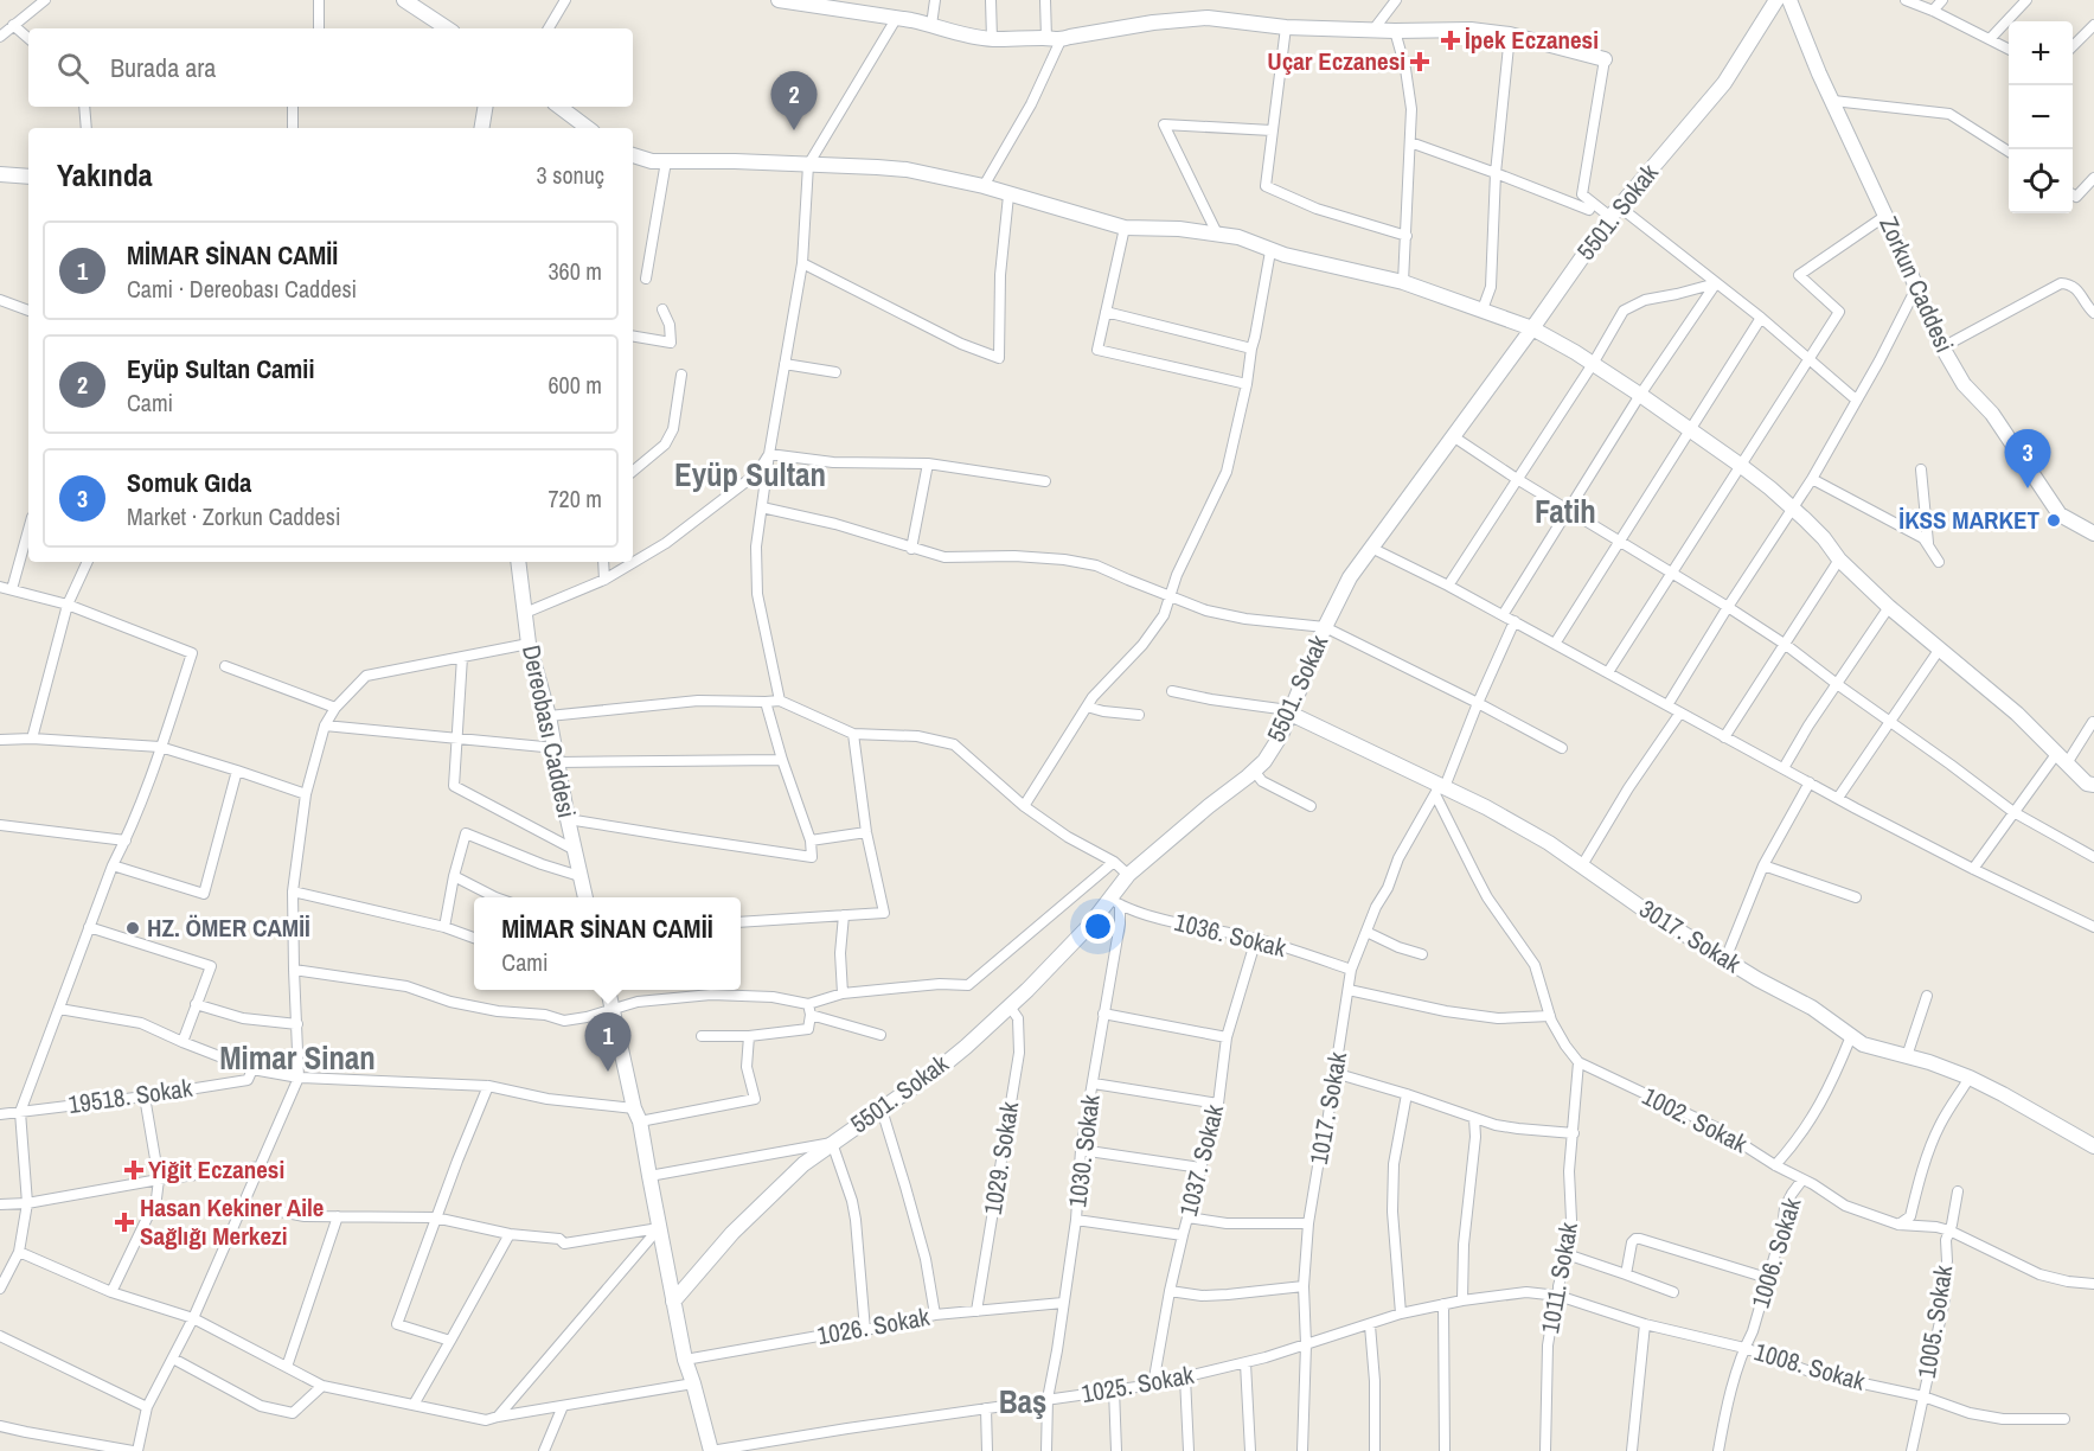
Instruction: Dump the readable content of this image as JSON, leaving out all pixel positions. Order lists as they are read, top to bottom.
{
  "streets": {
    "street": [
      "5501. Sokak",
      "Zorkun Caddesi",
      "Dereobası Caddesi",
      "1036. Sokak",
      "3017. Sokak",
      "19518. Sokak",
      "1017. Sokak",
      "1002. Sokak",
      "1030. Sokak",
      "1029. Sokak",
      "1037. Sokak",
      "1006. Sokak",
      "1011. Sokak",
      "1005. Sokak",
      "1026. Sokak",
      "1008. Sokak",
      "1025. Sokak"
    ]
  },
  "crossings": [
    ["5501. Sokak", "1036. Sokak"],
    ["5501. Sokak", "3017. Sokak"],
    ["5501. Sokak", "1030. Sokak"],
    ["5501. Sokak", "1029. Sokak"],
    ["1036. Sokak", "1017. Sokak"],
    ["1036. Sokak", "1030. Sokak"],
    ["1036. Sokak", "1037. Sokak"],
    ["3017. Sokak", "1017. Sokak"],
    ["3017. Sokak", "1002. Sokak"],
    ["1017. Sokak", "1002. Sokak"],
    ["1017. Sokak", "1025. Sokak"],
    ["1002. Sokak", "1006. Sokak"],
    ["1002. Sokak", "1011. Sokak"],
    ["1002. Sokak", "1005. Sokak"],
    ["1030. Sokak", "1026. Sokak"],
    ["1030. Sokak", "1025. Sokak"],
    ["1029. Sokak", "1026. Sokak"],
    ["1037. Sokak", "1025. Sokak"],
    ["1006. Sokak", "1008. Sokak"],
    ["1011. Sokak", "1008. Sokak"],
    ["1011. Sokak", "1025. Sokak"],
    ["1005. Sokak", "1008. Sokak"],
    ["1008. Sokak", "1025. Sokak"]
  ],
  "districts": [
    "Eyüp Sultan",
    "Fatih",
    "Mimar Sinan",
    "Baş"
  ],
  "places": {
    "health": [
      "İpek Eczanesi",
      "Uçar Eczanesi",
      "Yiğit Eczanesi",
      "Hasan Kekiner Aile Sağlığı Merkezi"
    ],
    "other": ["İKSS MARKET", "HZ. ÖMER CAMİİ"]
  },
  "page": {
    "map_buttons": ["+", "−"],
    "search": "Burada ara",
    "pins": ["2", "3", "1"],
    "heading": ["Yakında", "3 sonuç"],
    "list": [
      {
        "mark": "1",
        "name": "MİMAR SİNAN CAMİİ",
        "note": "Cami · Dereobası Caddesi",
        "value": "360 m"
      },
      {
        "mark": "2",
        "name": "Eyüp Sultan Camii",
        "note": "Cami",
        "value": "600 m"
      },
      {
        "mark": "3",
        "name": "Somuk Gıda",
        "note": "Market · Zorkun Caddesi",
        "value": "720 m"
      }
    ],
    "popup": ["MİMAR SİNAN CAMİİ", "Cami"]
  }
}
